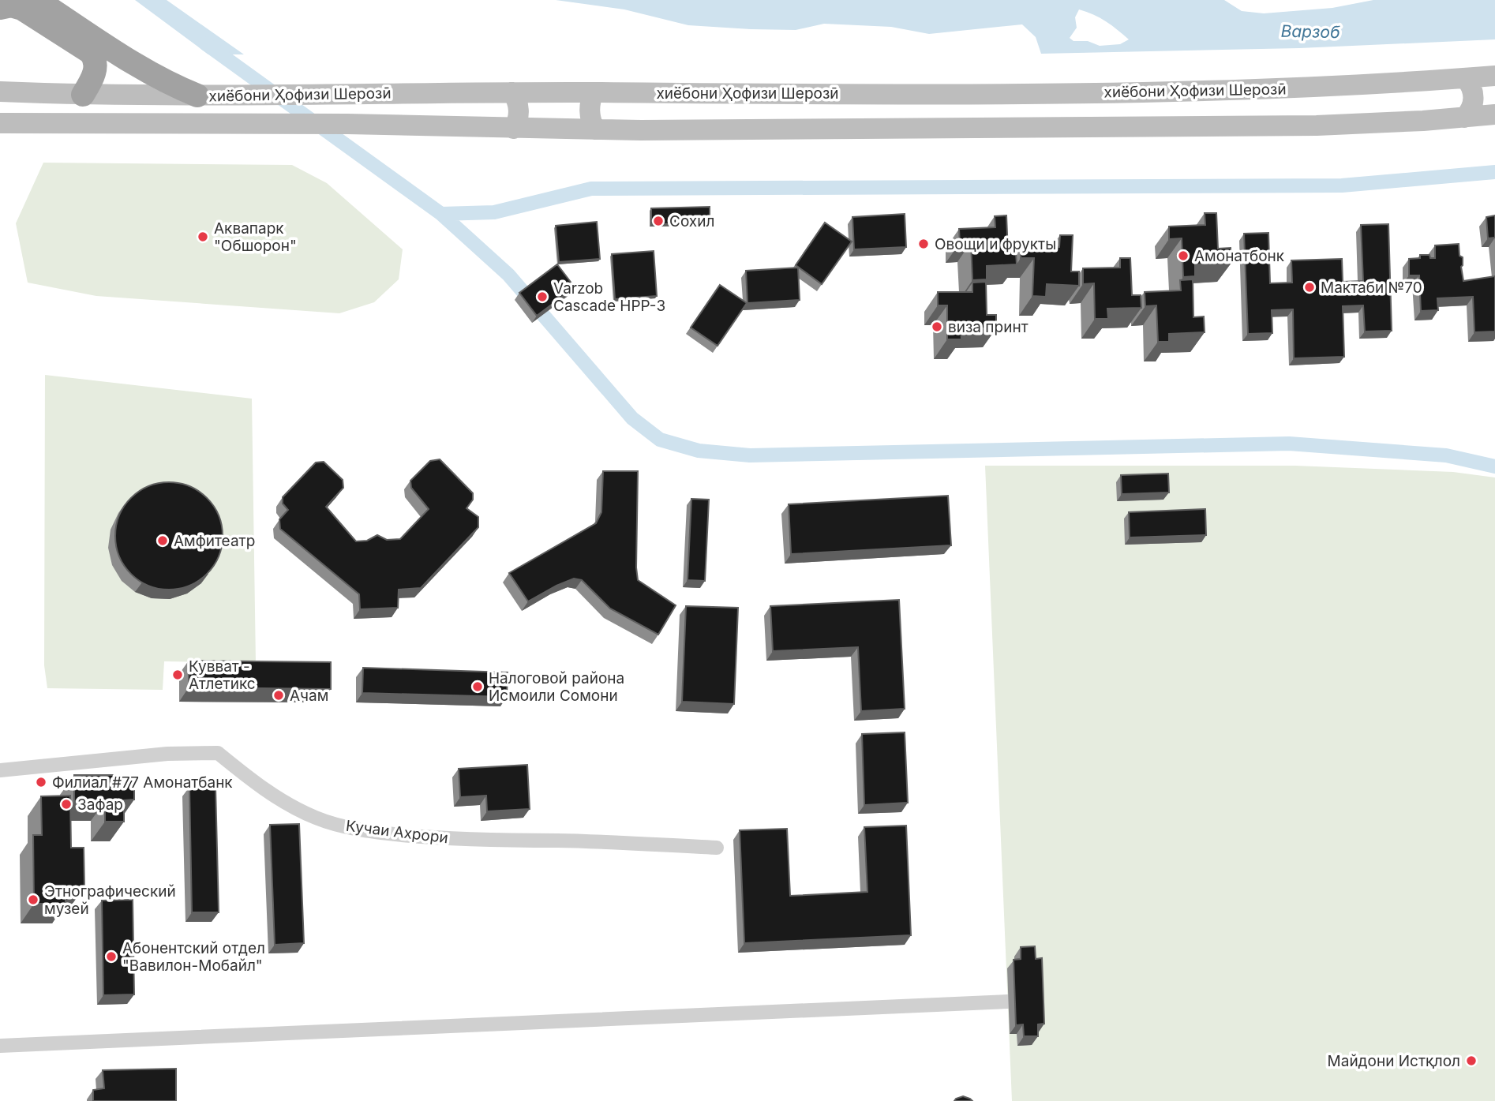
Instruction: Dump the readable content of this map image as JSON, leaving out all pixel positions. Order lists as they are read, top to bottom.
{
  "streets": {
    "main road": ["хиёбони Ҳофизи Шерозӣ"],
    "street": ["Кучаи Ахрори"]
  },
  "water": ["Варзоб"],
  "places": [
    "Сохил",
    "Аквапарк \"Обшорон\"",
    "Овощи и фрукты",
    "Амонатбонк",
    "Мактаби №70",
    "Varzob Cascade HPP-3",
    "виза принт",
    "Aмфитеатр",
    "Кувват - Атлетикс",
    "Налоговой района Исмоили Сомони",
    "Ачам",
    "Филиал #77 Амонатбанк",
    "Зафар",
    "Этнографический музей",
    "Абонентский отдел \"Вавилон-Мобайл\"",
    "Майдони Истқлол"
  ]
}
